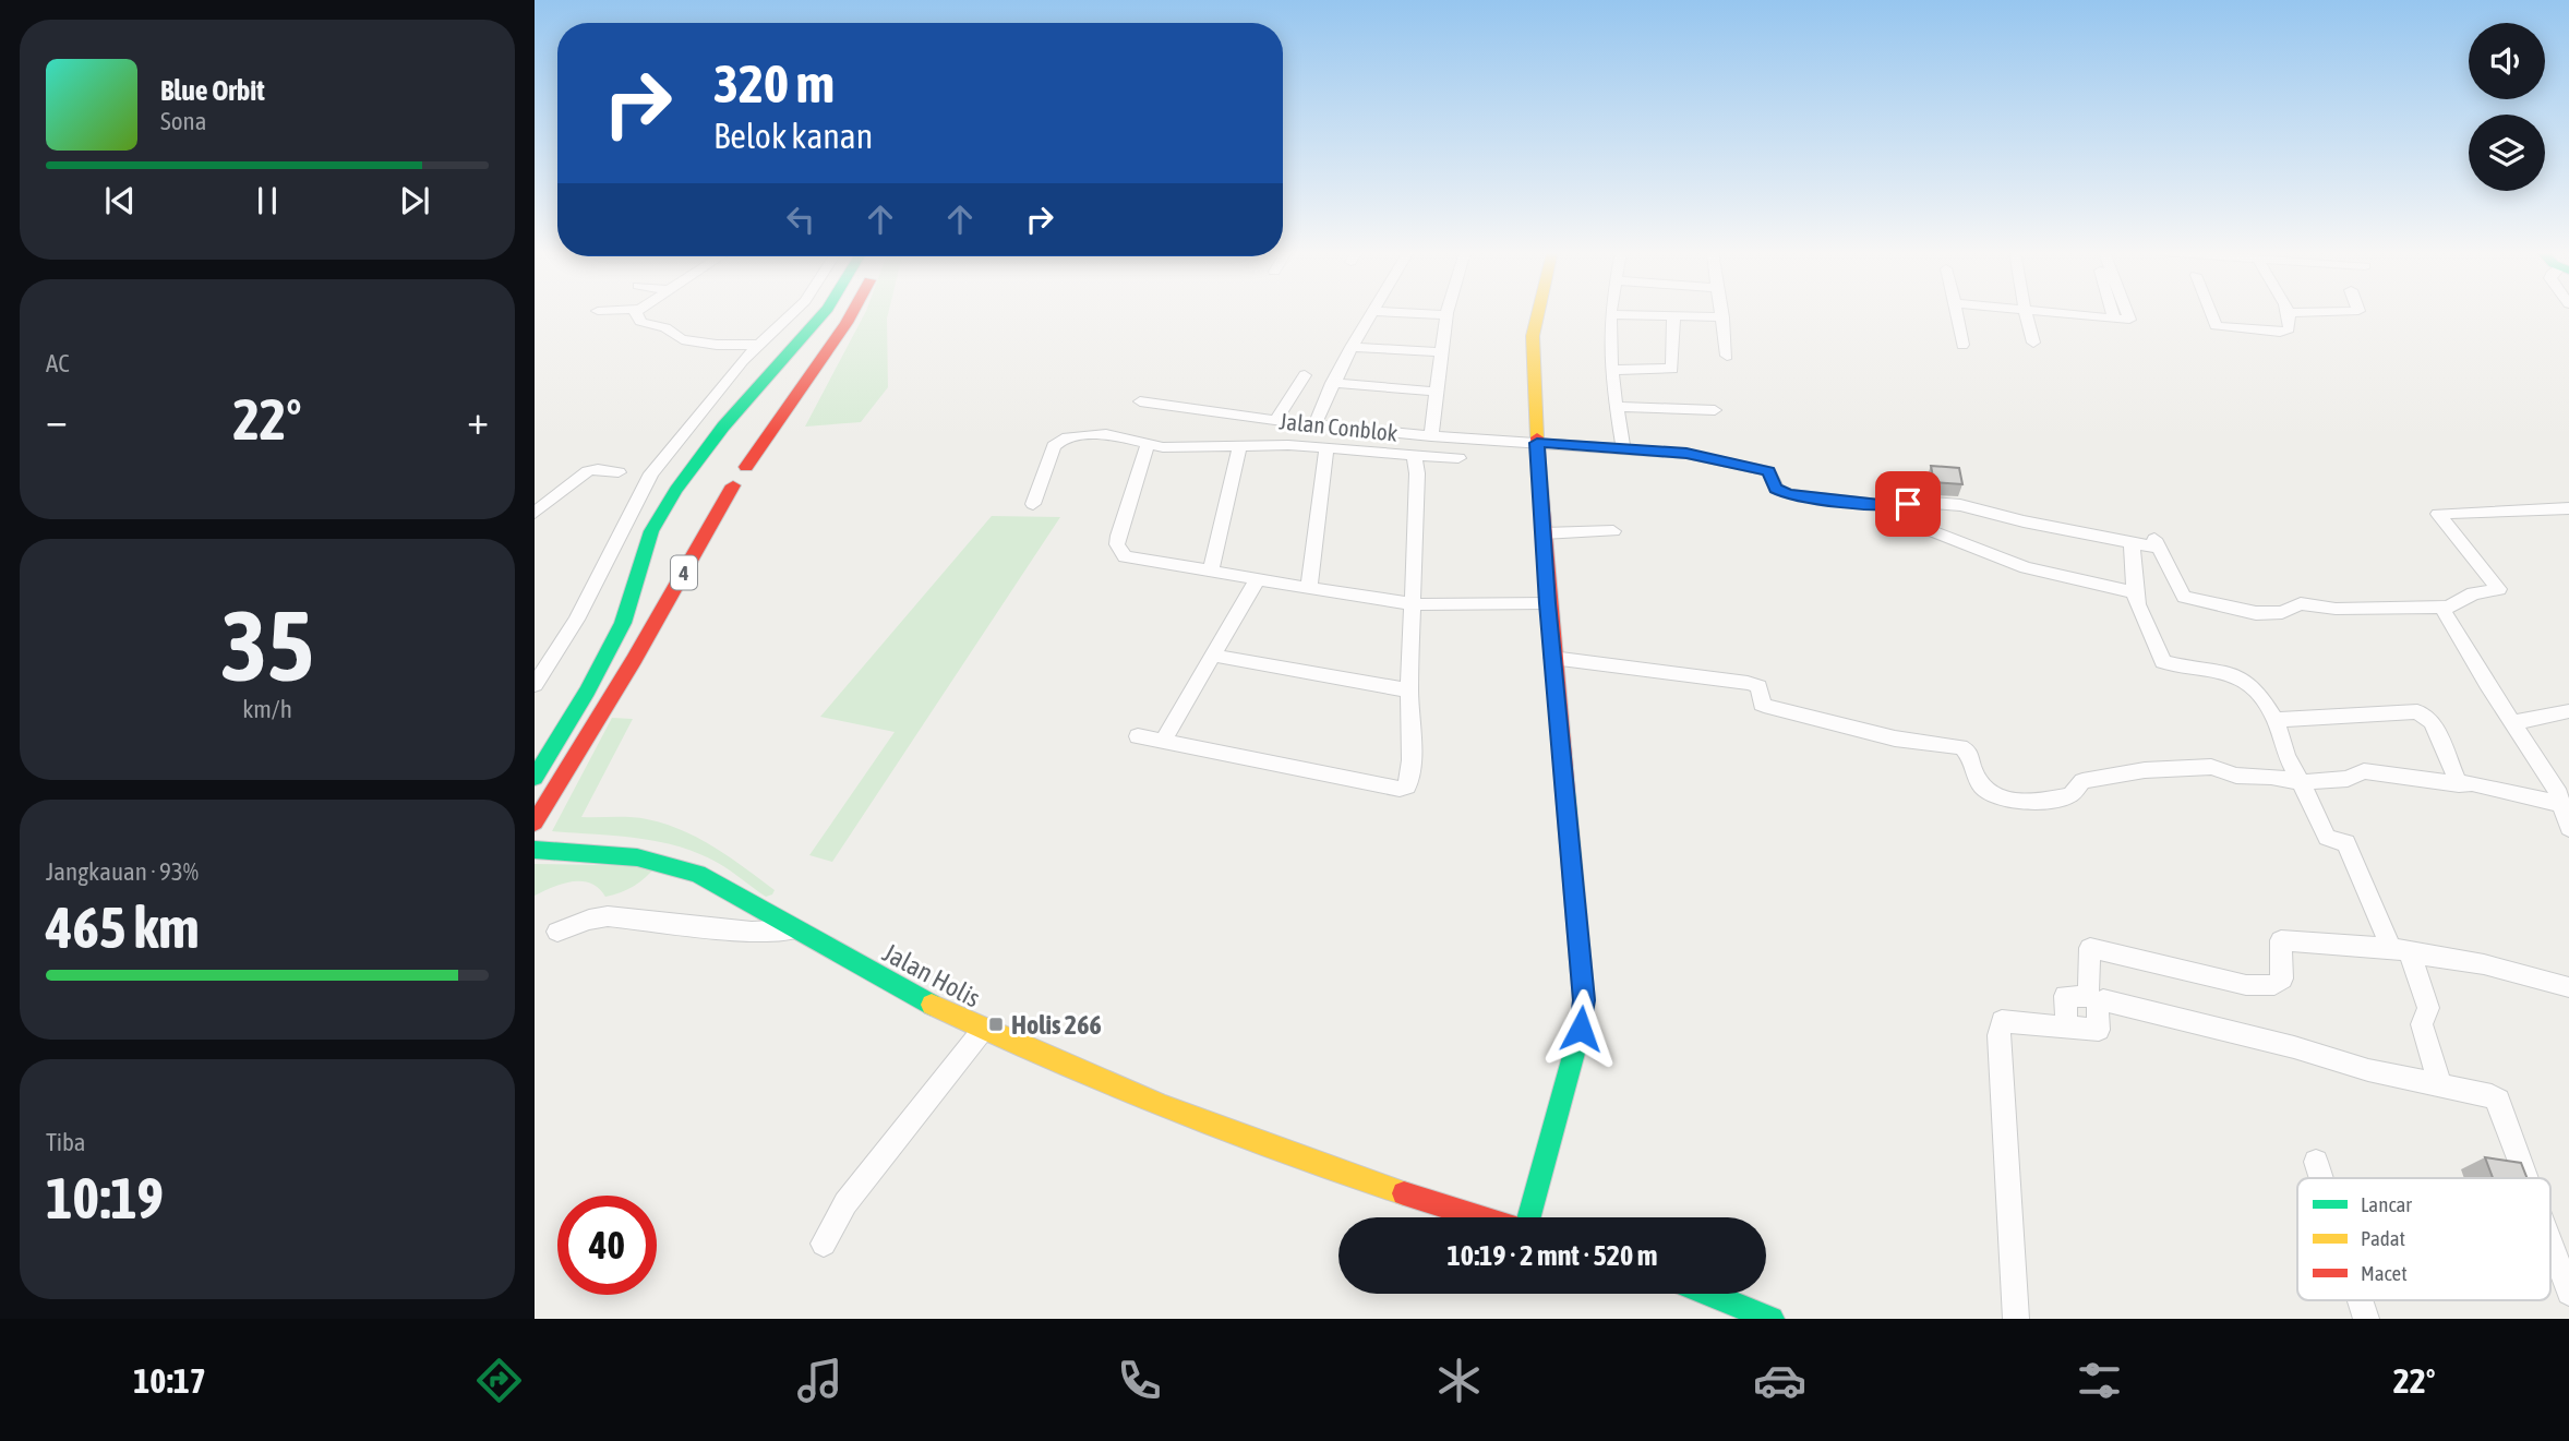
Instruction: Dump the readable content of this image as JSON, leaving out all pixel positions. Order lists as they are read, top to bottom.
{
  "streets": {
    "main road": ["4", "Jalan Holis"],
    "street": ["Jalan Conblok"]
  },
  "places": {
    "transit": ["Holis 266"]
  },
  "legend": ["Lancar", "Padat", "Macet"],
  "page": {
    "turn": ["320 m", "Belok kanan"],
    "song": ["Blue Orbit", "Sona"],
    "tile": [
      "AC",
      ["35", "km/h"],
      ["Jangkauan · 93%", "465 km"],
      ["Tiba", "10:19"]
    ],
    "heat": ["−", "22°", "+"],
    "limit": "40",
    "trip": "10:19 · 2 mnt · 520 m",
    "tabs": ["10:17", "22°"]
  }
}
